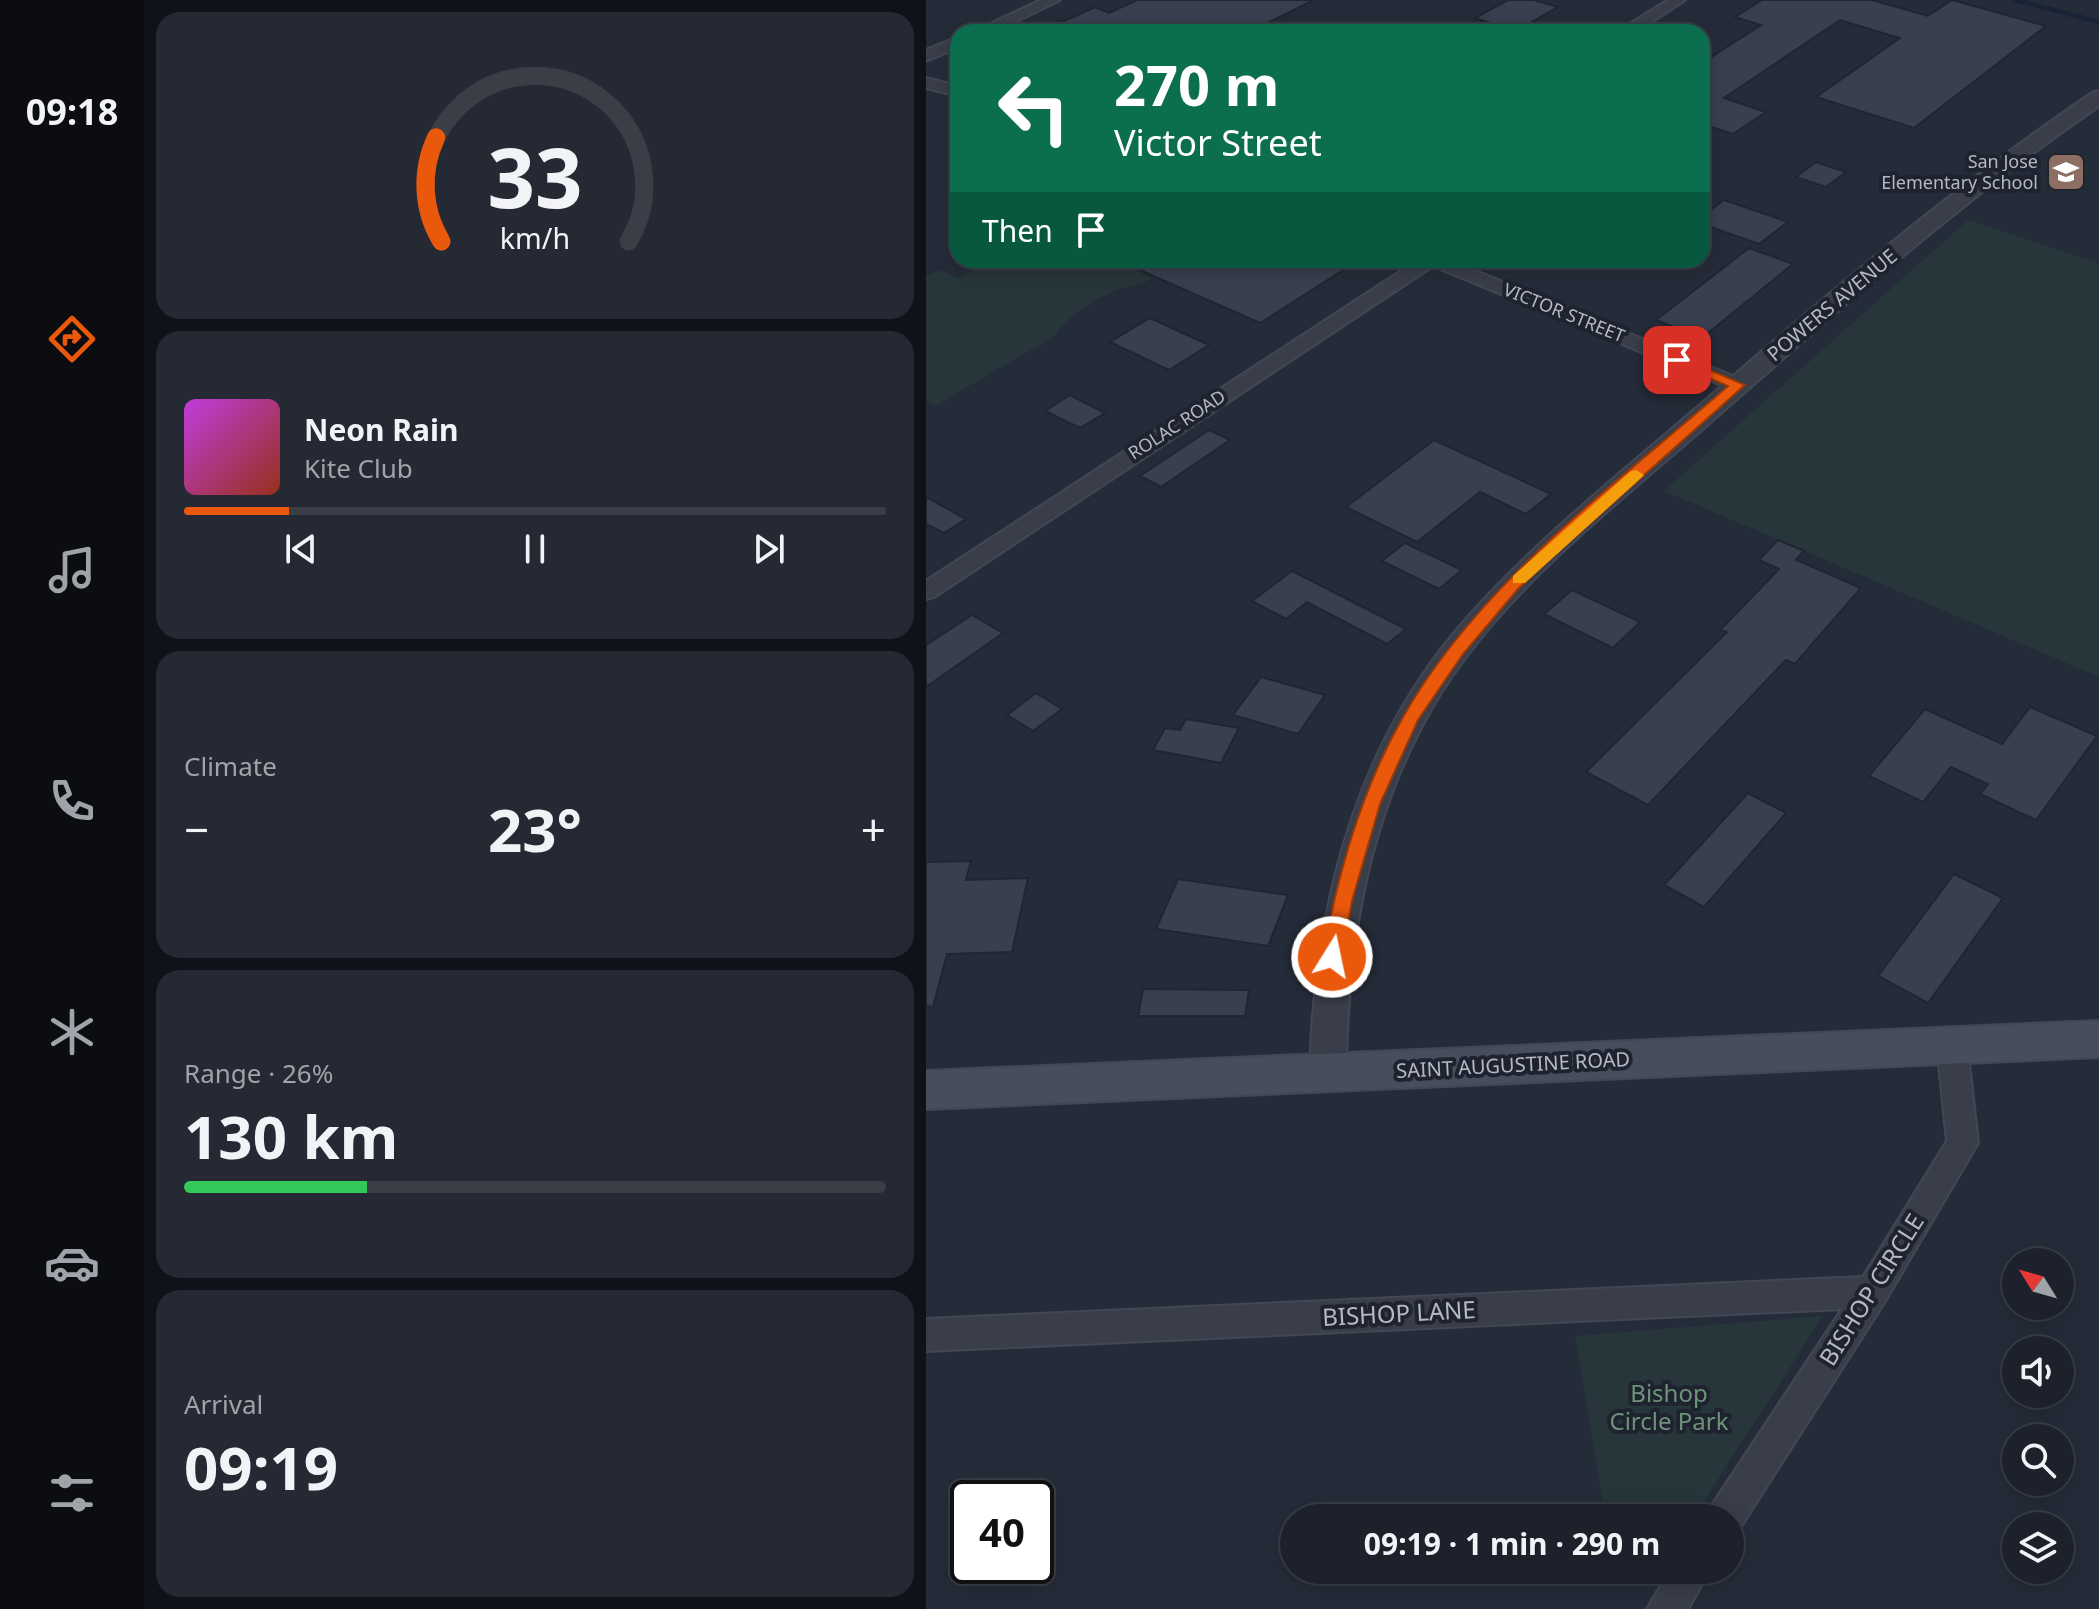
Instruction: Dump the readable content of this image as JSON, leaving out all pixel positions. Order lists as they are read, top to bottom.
{
  "streets": {
    "main road": ["SAINT AUGUSTINE ROAD"],
    "street": [
      "POWERS AVENUE",
      "VICTOR STREET",
      "ROLAC ROAD",
      "BISHOP CIRCLE",
      "BISHOP LANE"
    ]
  },
  "crossings": [
    ["POWERS AVENUE", "VICTOR STREET"],
    ["POWERS AVENUE", "SAINT AUGUSTINE ROAD"],
    ["SAINT AUGUSTINE ROAD", "BISHOP CIRCLE"],
    ["BISHOP CIRCLE", "BISHOP LANE"]
  ],
  "parks": ["Bishop Circle Park"],
  "places": {
    "school or university": ["San Jose Elementary School"]
  },
  "north": "top left",
  "page": {
    "tabs": "09:18",
    "turn": ["270 m", "Victor Street"],
    "then": "Then",
    "song": ["Neon Rain", "Kite Club"],
    "tile": [
      "Climate",
      ["Range · 26%", "130 km"],
      ["Arrival", "09:19"]
    ],
    "heat": ["−", "23°", "+"],
    "limit": "40",
    "trip": "09:19 · 1 min · 290 m",
    "gauge": ["33", "km/h"]
  }
}
